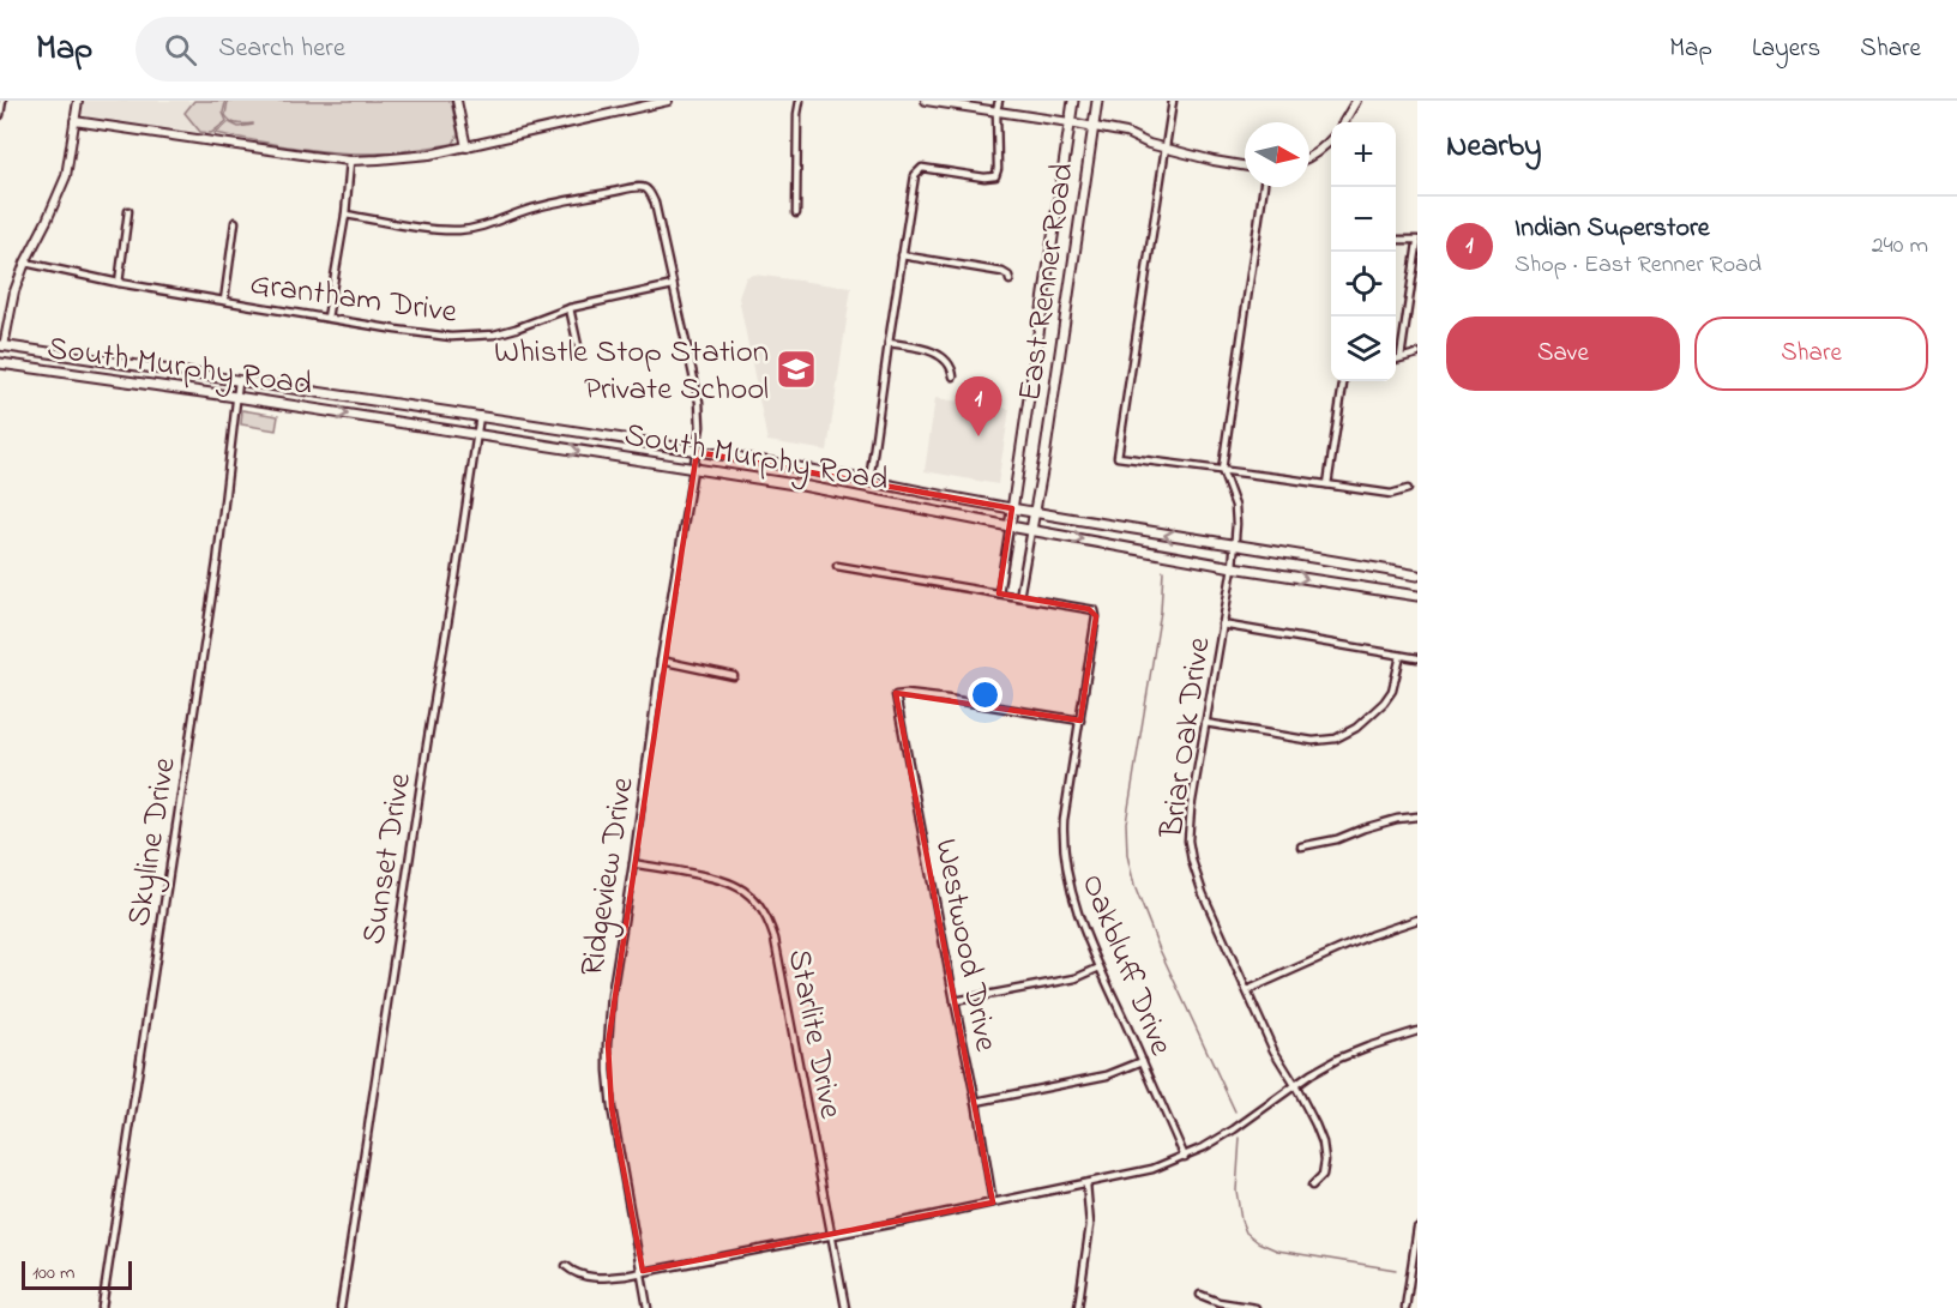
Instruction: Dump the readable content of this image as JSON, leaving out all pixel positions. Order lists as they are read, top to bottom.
{
  "streets": {
    "main road": ["East Renner Road", "South Murphy Road"],
    "street": [
      "Grantham Drive",
      "Briar Oak Drive",
      "Skyline Drive",
      "Sunset Drive",
      "Ridgeview Drive",
      "Westwood Drive",
      "Oakbluff Drive",
      "Starlite Drive"
    ]
  },
  "crossings": [
    ["East Renner Road", "South Murphy Road"],
    ["East Renner Road", "Oakbluff Drive"],
    ["Grantham Drive", "Ridgeview Drive"],
    ["South Murphy Road", "Briar Oak Drive"],
    ["South Murphy Road", "Skyline Drive"],
    ["South Murphy Road", "Sunset Drive"],
    ["South Murphy Road", "Ridgeview Drive"],
    ["Ridgeview Drive", "Starlite Drive"],
    ["Westwood Drive", "Oakbluff Drive"]
  ],
  "places": {
    "school or university": ["Whistle Stop Station Private School"]
  },
  "scale_bar": "100 m",
  "north": "right",
  "page": {
    "header": "Map",
    "search": "Search here",
    "nav": ["Map", "Layers", "Share"],
    "heading": "Nearby",
    "map_buttons": ["+", "−"],
    "list": [
      {
        "mark": "1",
        "name": "Indian Superstore",
        "note": "Shop · East Renner Road",
        "value": "240 m"
      }
    ],
    "buttons": ["Save", "Share"],
    "pins": "1",
    "scale": "100 m"
  }
}
